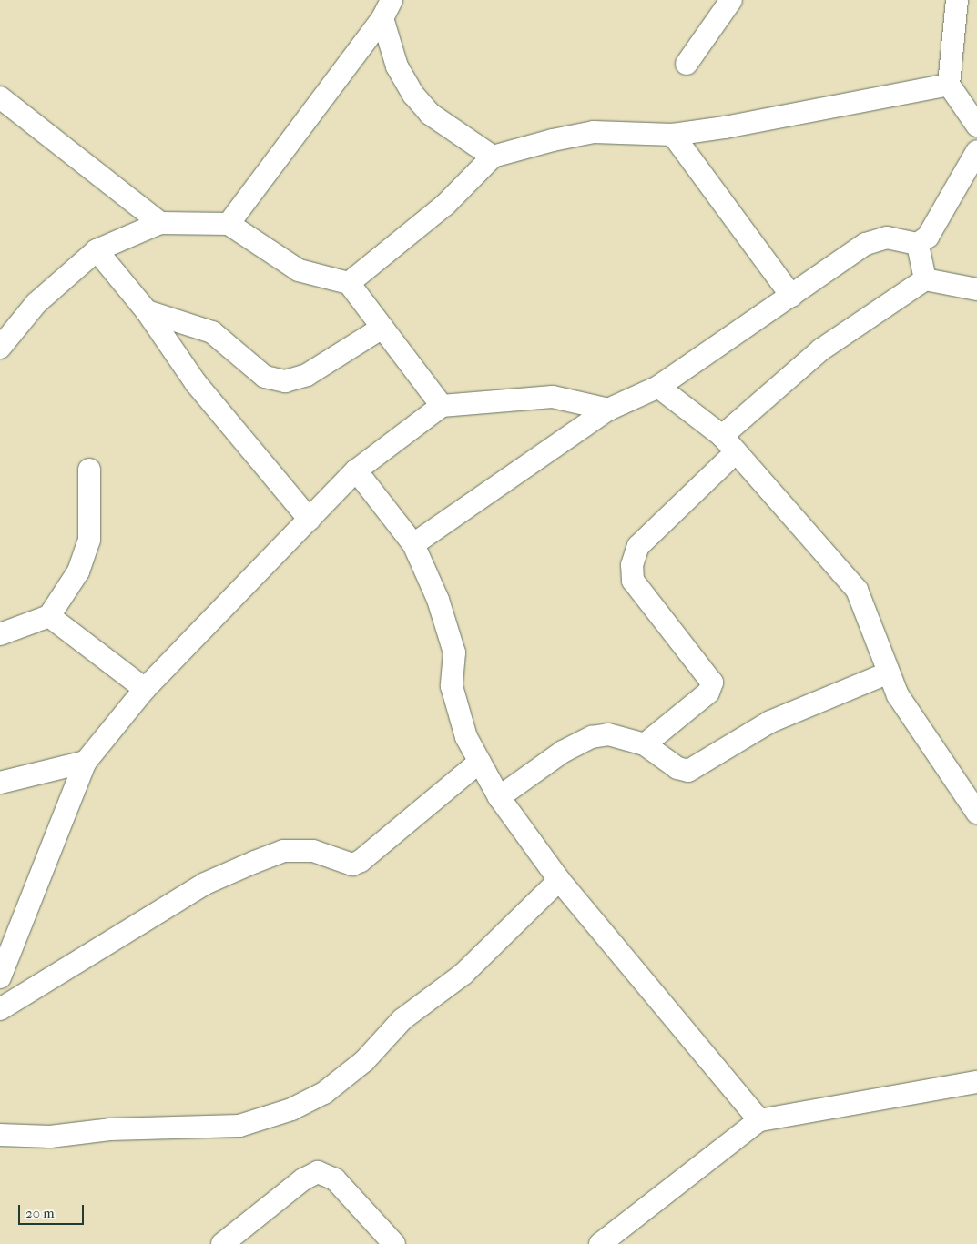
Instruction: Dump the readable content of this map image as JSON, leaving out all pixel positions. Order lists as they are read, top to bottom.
{
  "scale_bar": "20 m"
}
